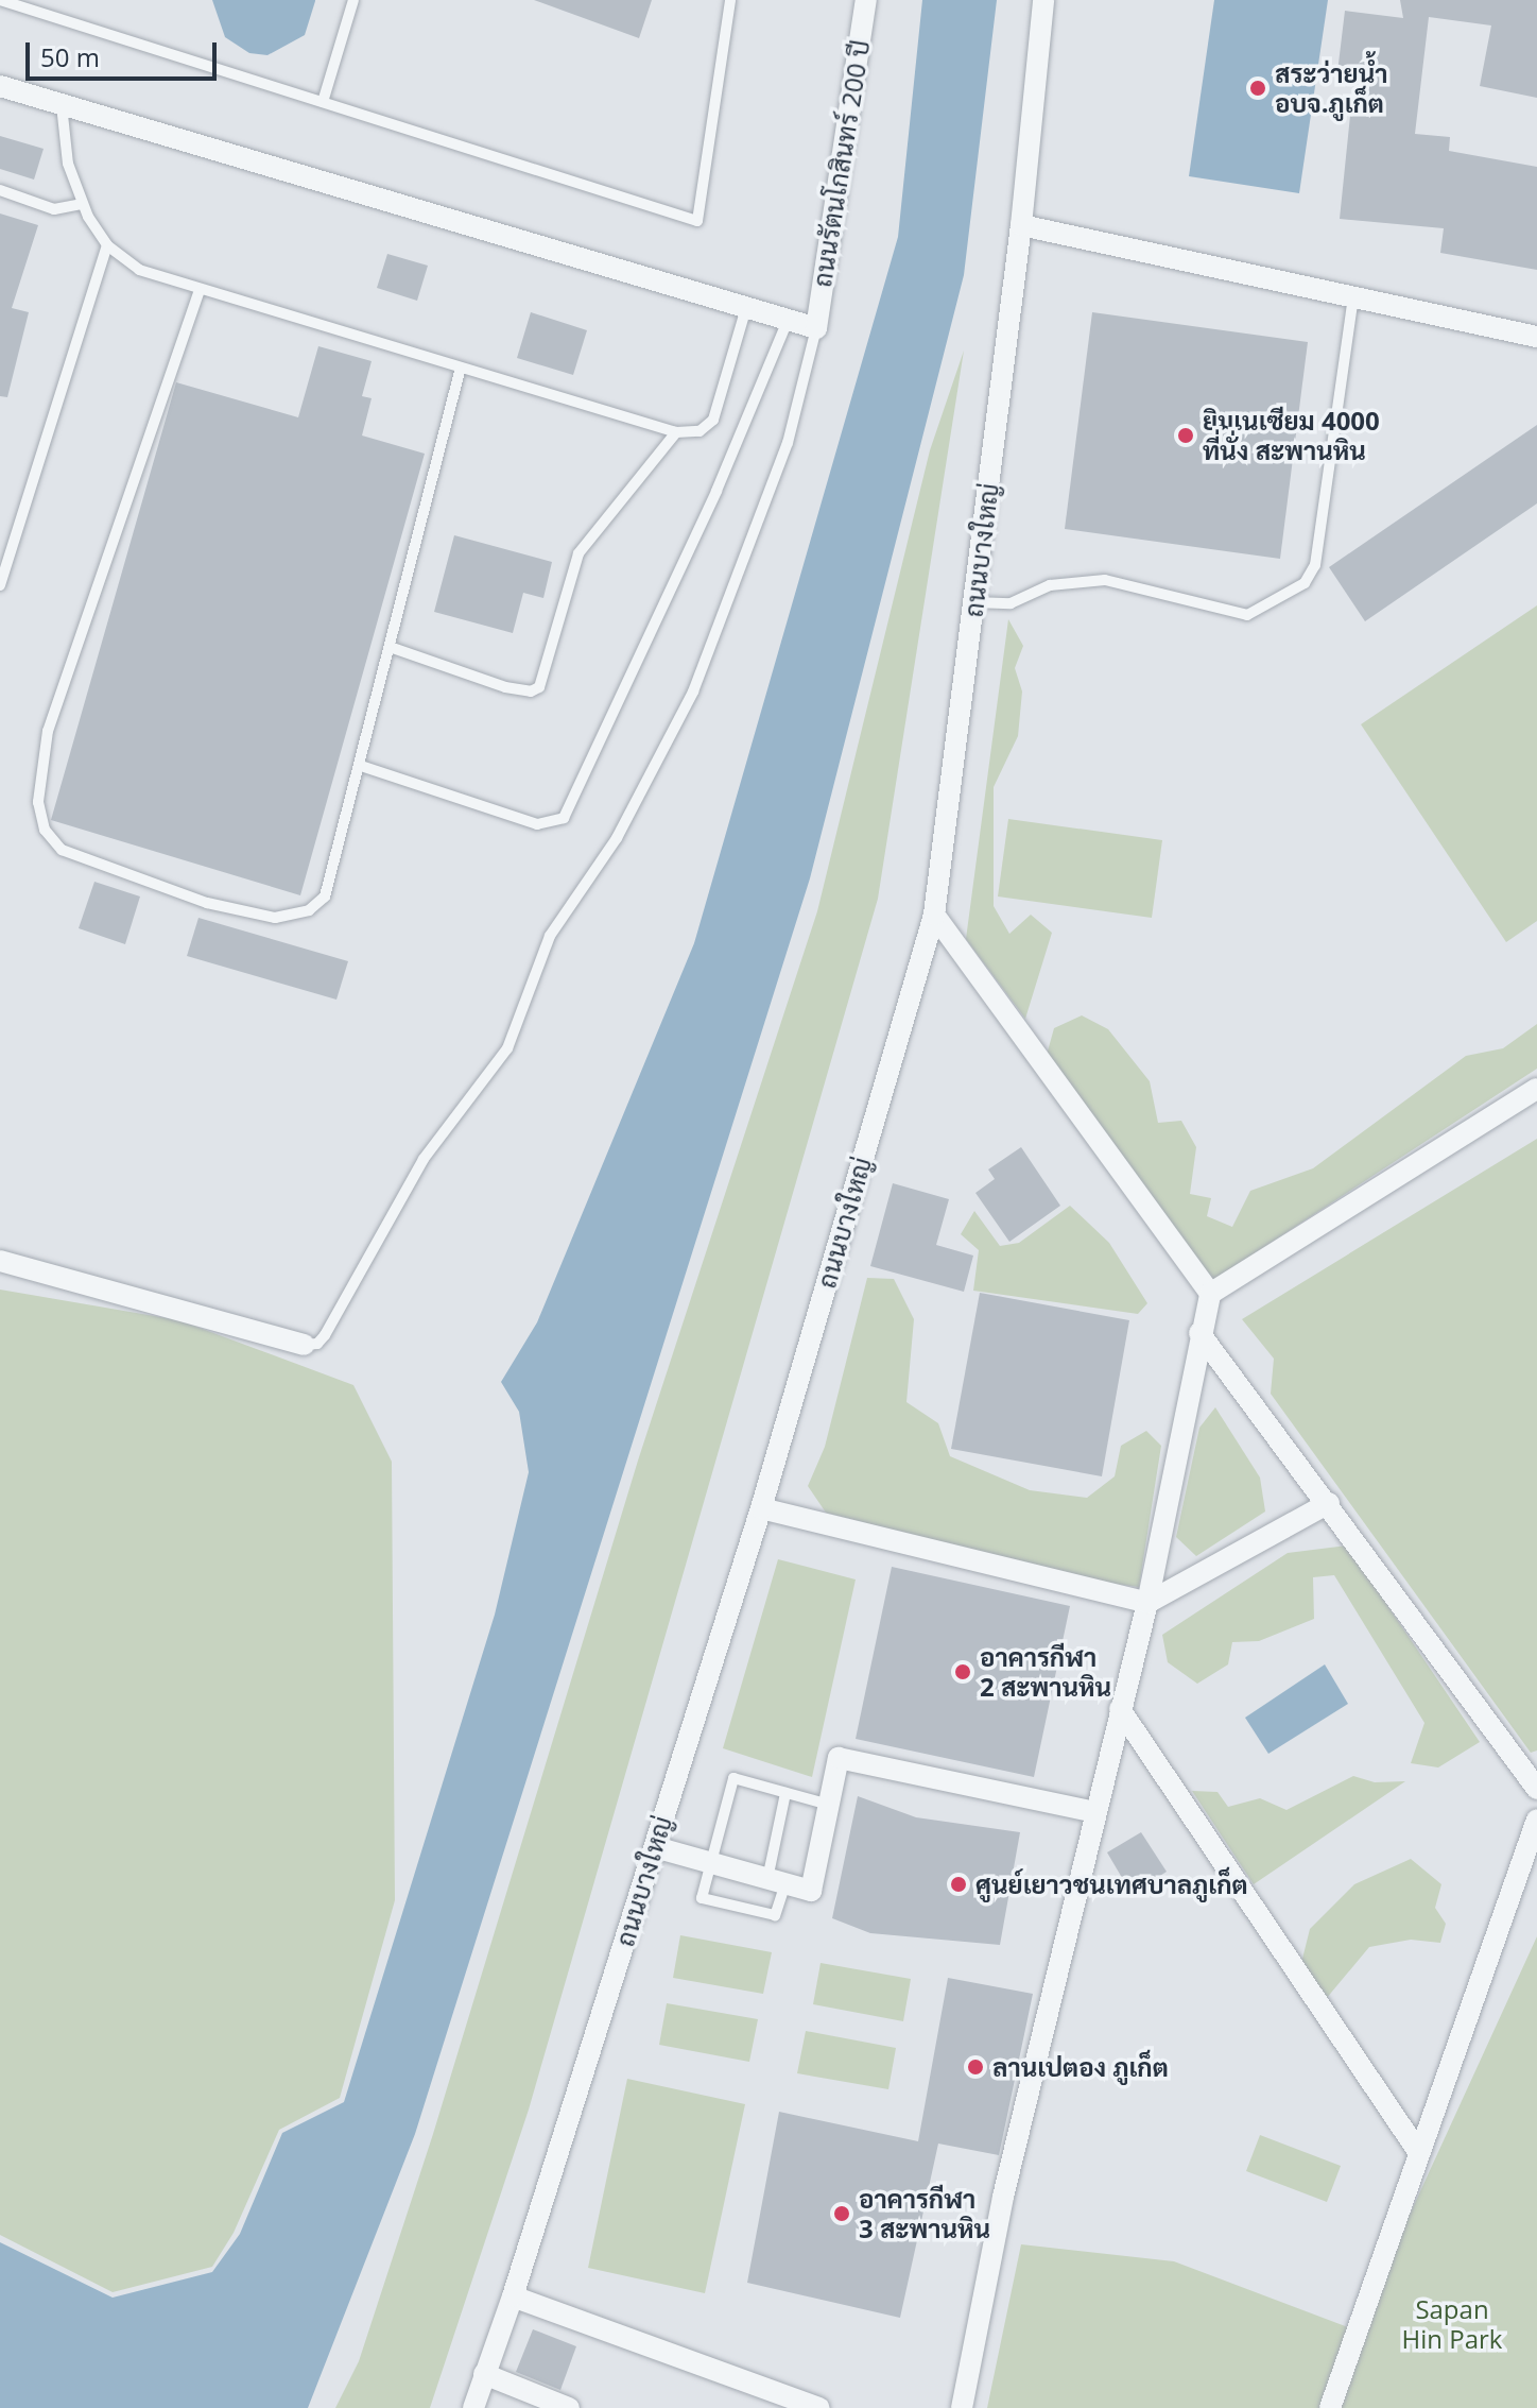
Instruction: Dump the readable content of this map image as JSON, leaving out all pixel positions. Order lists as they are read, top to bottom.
{
  "streets": {
    "street": ["ถนนรัตนโกสินทร์ 200 ปี", "ถนนบางใหญ่"]
  },
  "parks": ["Sapan Hin Park"],
  "places": [
    "สระว่ายน้ำ อบจ.ภูเก็ต",
    "ยิมเนเซียม 4000 ที่นั่ง สะพานหิน",
    "อาคารกีฬา 2 สะพานหิน",
    "ศูนย์เยาวชนเทศบาลภูเก็ต",
    "ลานเปตอง ภูเก็ต",
    "อาคารกีฬา 3 สะพานหิน"
  ],
  "scale_bar": "50 m"
}
